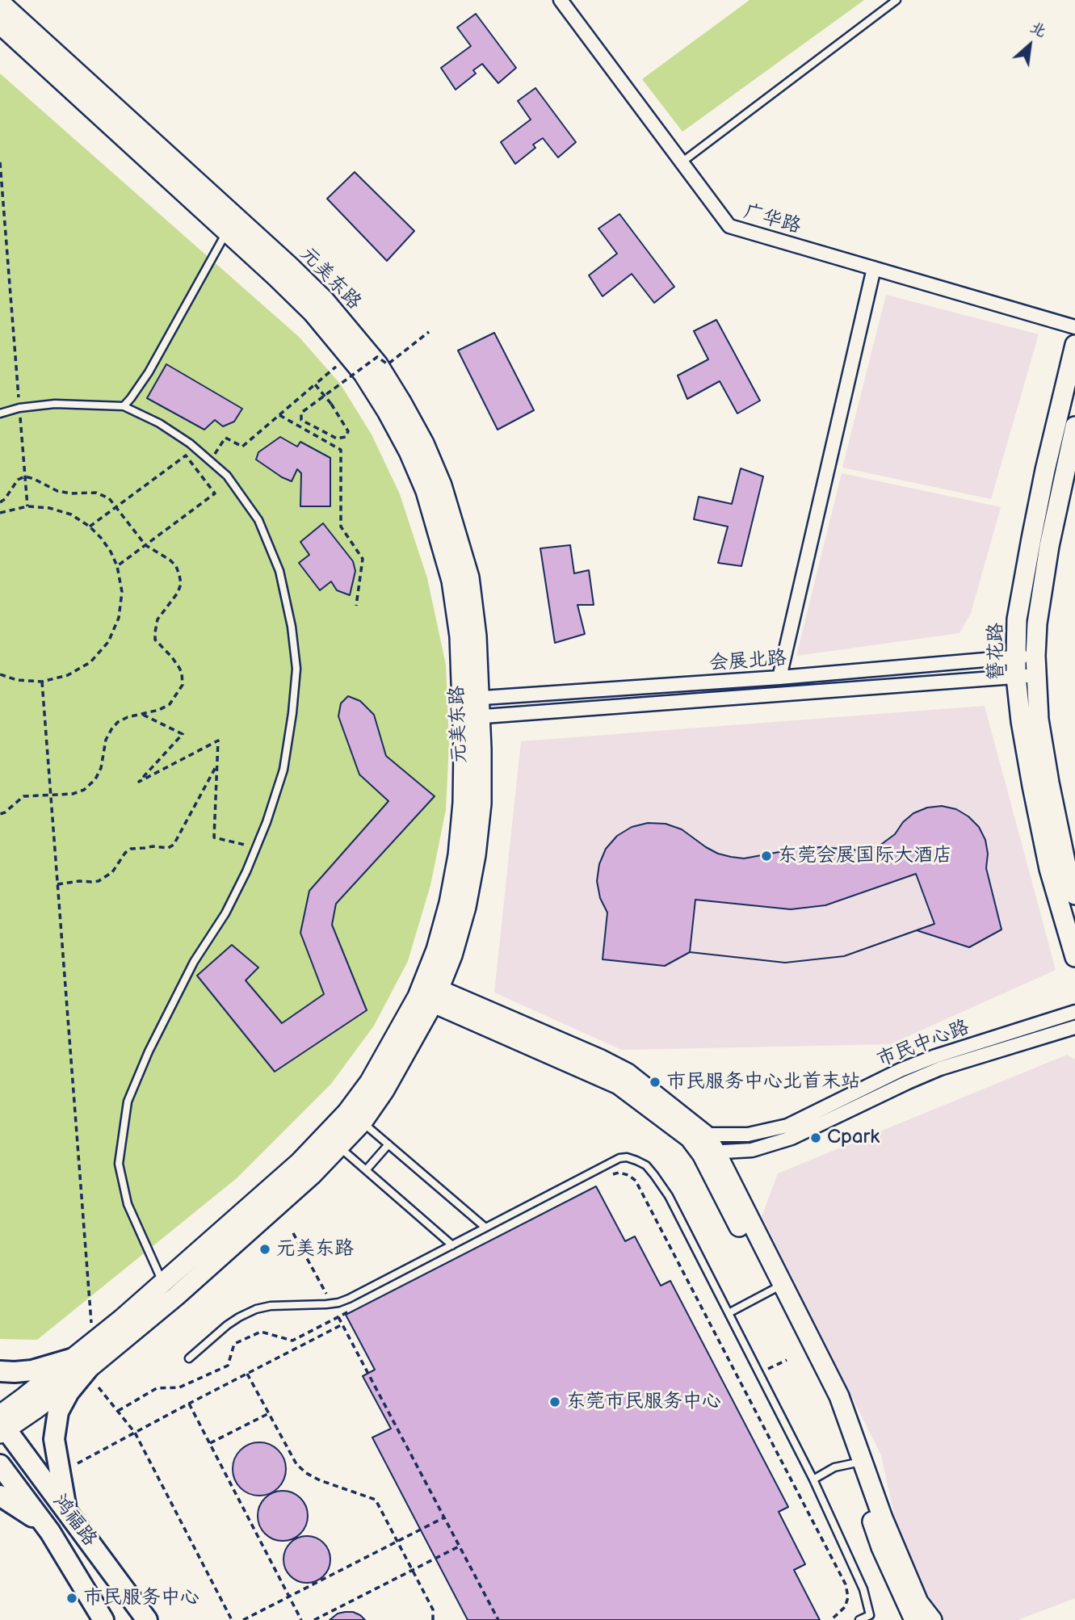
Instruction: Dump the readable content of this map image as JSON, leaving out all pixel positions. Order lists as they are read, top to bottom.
{
  "streets": {
    "main road": ["鸿福路"],
    "street": [
      "广华路",
      "元美东路",
      "簪花路",
      "会展北路",
      "市民中心路"
    ]
  },
  "crossings": [
    ["元美东路", "会展北路"],
    ["元美东路", "鸿福路"],
    ["簪花路", "会展北路"]
  ],
  "places": [
    "东莞会展国际大酒店",
    "市民服务中心北首末站",
    "Cpark",
    "元美东路",
    "东莞市民服务中心",
    "市民服务中心"
  ],
  "north": "top right"
}
